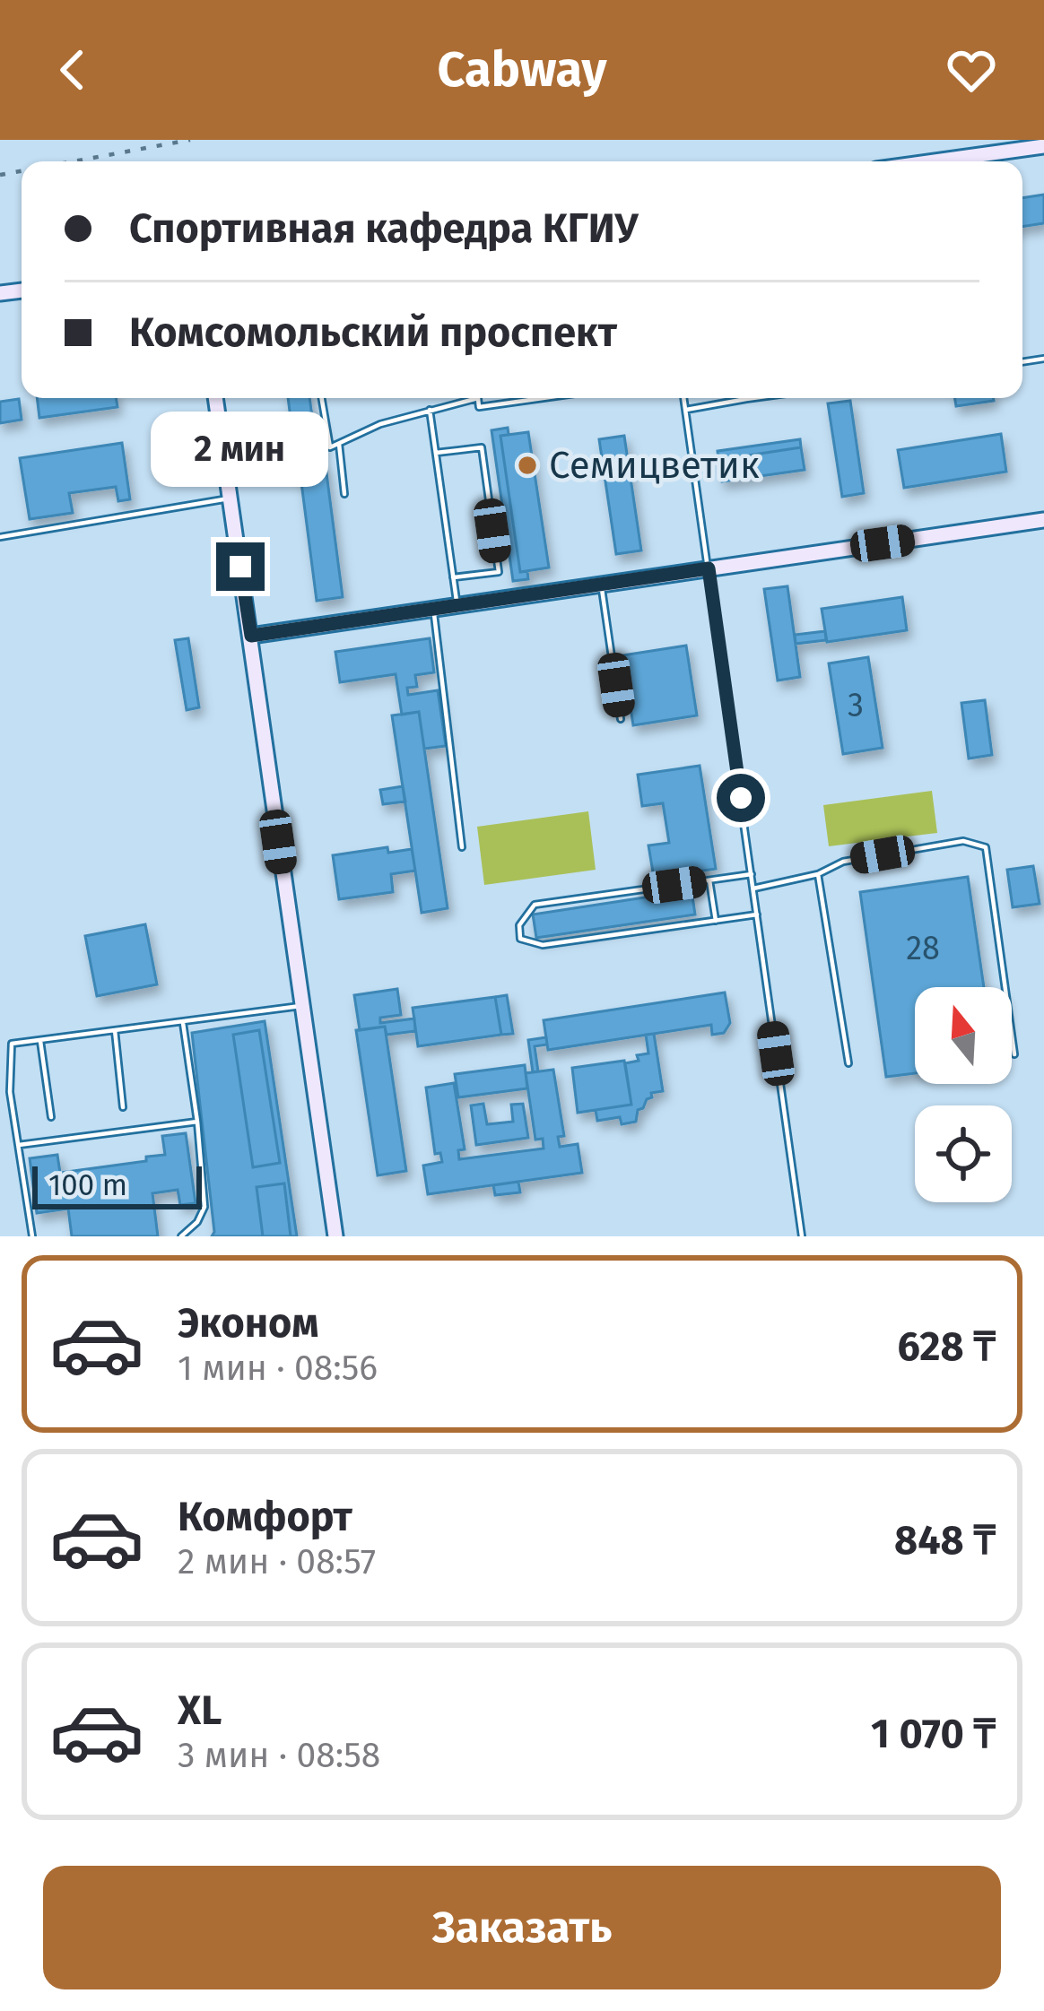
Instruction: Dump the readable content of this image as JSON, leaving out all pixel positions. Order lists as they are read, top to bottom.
{
  "places": ["Семицветик"],
  "house_numbers": ["3", "28"],
  "scale_bar": "100 m",
  "north": "top",
  "page": {
    "header": "Cabway",
    "banner": ["Спортивная кафедра КГИУ", "Комсомольский проспект"],
    "bubble": "2 мин",
    "scale": "100 m",
    "list": [
      {
        "name": "Эконом",
        "note": "1 мин · 08:56",
        "value": "628 ₸"
      },
      {
        "name": "Комфорт",
        "note": "2 мин · 08:57",
        "value": "848 ₸"
      },
      {
        "name": "XL",
        "note": "3 мин · 08:58",
        "value": "1 070 ₸"
      }
    ],
    "buttons": "Заказать"
  }
}
